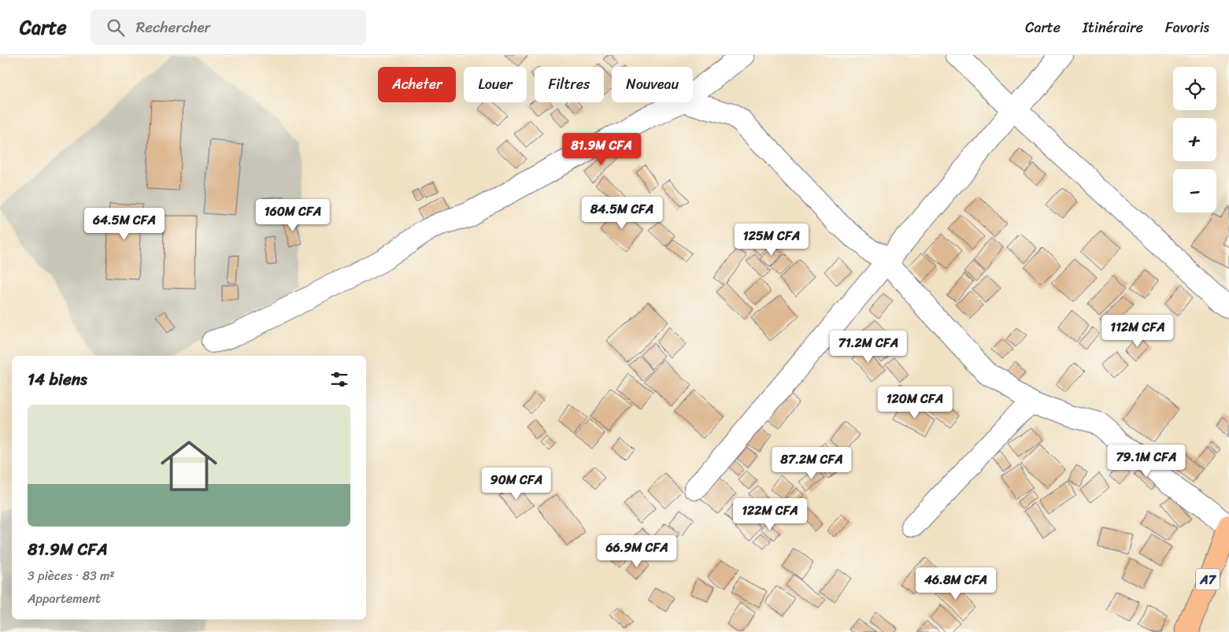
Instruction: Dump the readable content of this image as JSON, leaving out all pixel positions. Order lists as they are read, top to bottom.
{
  "streets": {
    "main road": ["A7"]
  },
  "page": {
    "header": "Carte",
    "search": "Rechercher",
    "nav": ["Carte", "Itinéraire", "Favoris"],
    "map_buttons": ["+", "−"],
    "chip": [
      "Acheter",
      "Louer",
      "Filtres",
      "Nouveau"
    ],
    "price": [
      "81.9M CFA",
      "84.5M CFA",
      "160M CFA",
      "64.5M CFA",
      "125M CFA",
      "112M CFA",
      "71.2M CFA",
      "120M CFA",
      "79.1M CFA",
      "87.2M CFA",
      "90M CFA",
      "122M CFA",
      "66.9M CFA",
      "46.8M CFA"
    ],
    "heading": "14 biens",
    "list": [
      {
        "name": "81.9M CFA",
        "note": "3 pièces · 83 m² · Appartement"
      }
    ]
  }
}
